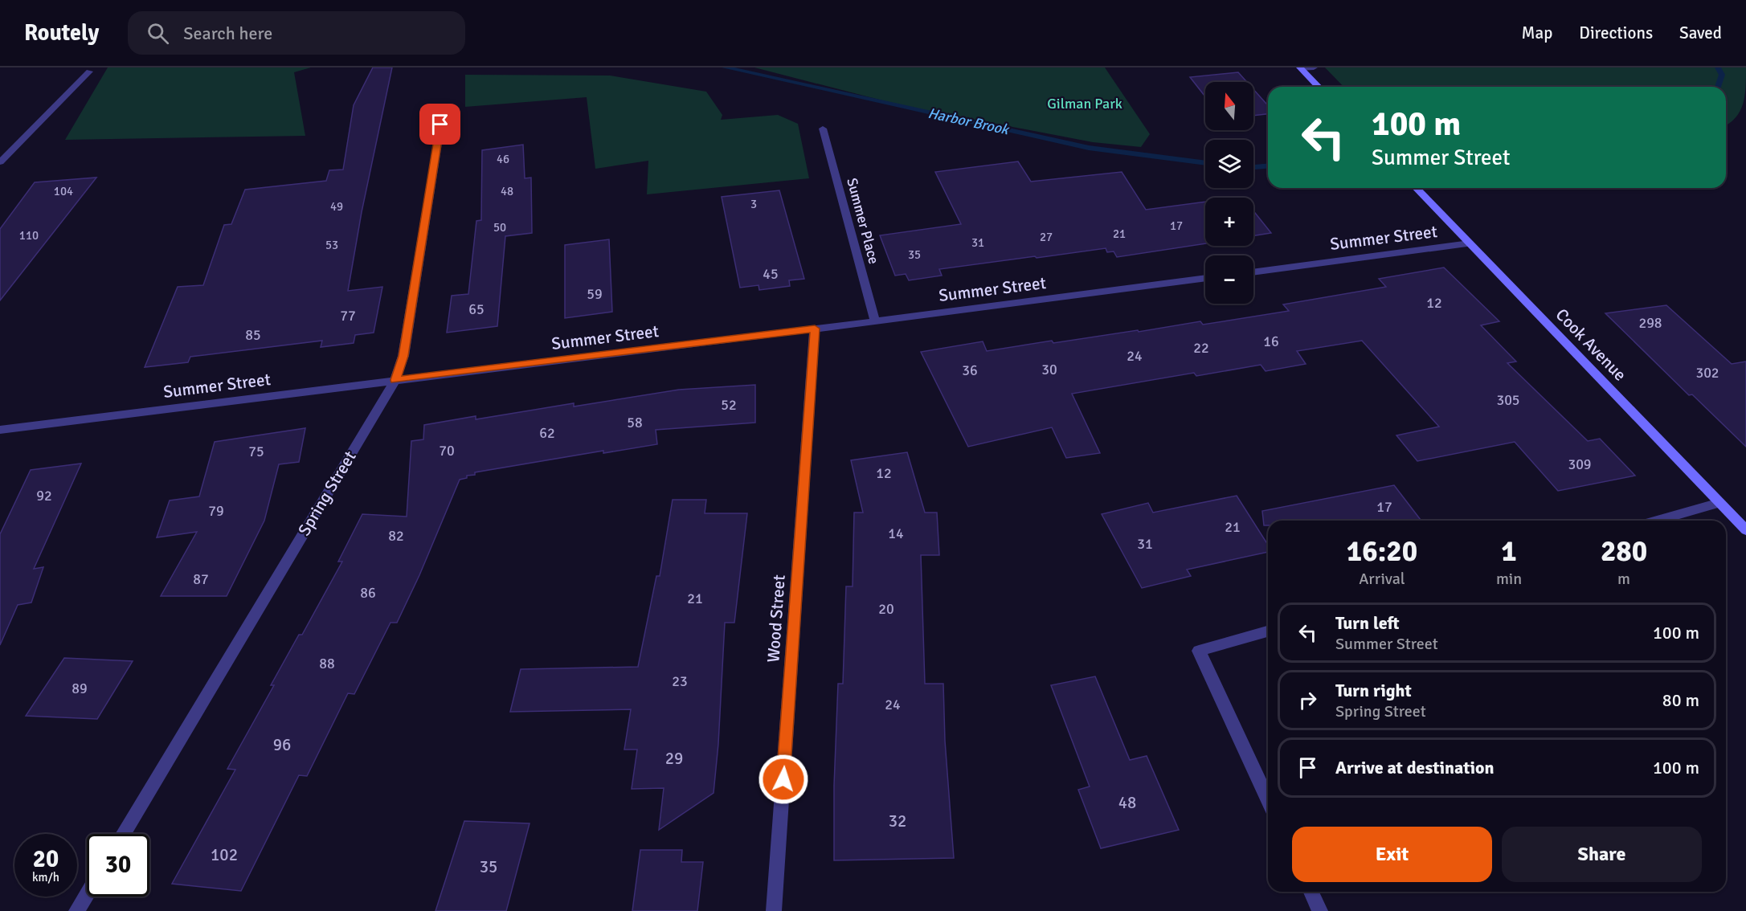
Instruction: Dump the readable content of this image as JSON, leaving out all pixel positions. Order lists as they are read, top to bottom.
{
  "streets": {
    "main road": ["Cook Avenue"],
    "street": [
      "Summer Place",
      "Summer Street",
      "Spring Street",
      "Wood Street"
    ]
  },
  "crossings": [
    ["Summer Place", "Summer Street"],
    ["Summer Street", "Cook Avenue"],
    ["Summer Street", "Spring Street"],
    ["Summer Street", "Wood Street"]
  ],
  "water": ["Harbor Brook"],
  "parks": ["Gilman Park"],
  "house_numbers": [
    "46",
    "104",
    "48",
    "3",
    "49",
    "17",
    "50",
    "21",
    "110",
    "27",
    "31",
    "53",
    "35",
    "45",
    "59",
    "12",
    "65",
    "77",
    "298",
    "85",
    "16",
    "22",
    "24",
    "30",
    "36",
    "302",
    "305",
    "52",
    "58",
    "62",
    "70",
    "75",
    "309",
    "12",
    "92",
    "17",
    "79",
    "21",
    "14",
    "82",
    "31",
    "87",
    "86",
    "21",
    "20",
    "88",
    "23",
    "89",
    "24",
    "96",
    "29",
    "48",
    "32",
    "102",
    "35"
  ],
  "north": "top",
  "page": {
    "header": "Routely",
    "search": "Search here",
    "nav": ["Map", "Directions", "Saved"],
    "map_buttons": ["+", "−"],
    "turn": ["100 m", "Summer Street"],
    "eta": [
      "16:20",
      "Arrival",
      "1",
      "min",
      "280",
      "m"
    ],
    "list": [
      {
        "name": "Turn left",
        "note": "Summer Street",
        "value": "100 m"
      },
      {
        "name": "Turn right",
        "note": "Spring Street",
        "value": "80 m"
      },
      {
        "name": "Arrive at destination",
        "value": "100 m"
      }
    ],
    "buttons": ["Exit", "Share"],
    "speed": "20 km/h",
    "limit": "30"
  }
}
